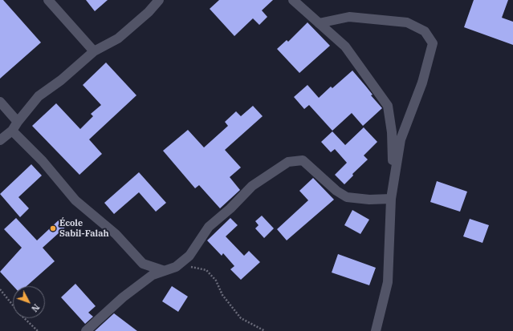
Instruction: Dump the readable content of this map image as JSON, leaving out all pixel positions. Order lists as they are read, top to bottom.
{
  "places": ["École Sabil-Falah"],
  "north": "bottom right"
}
